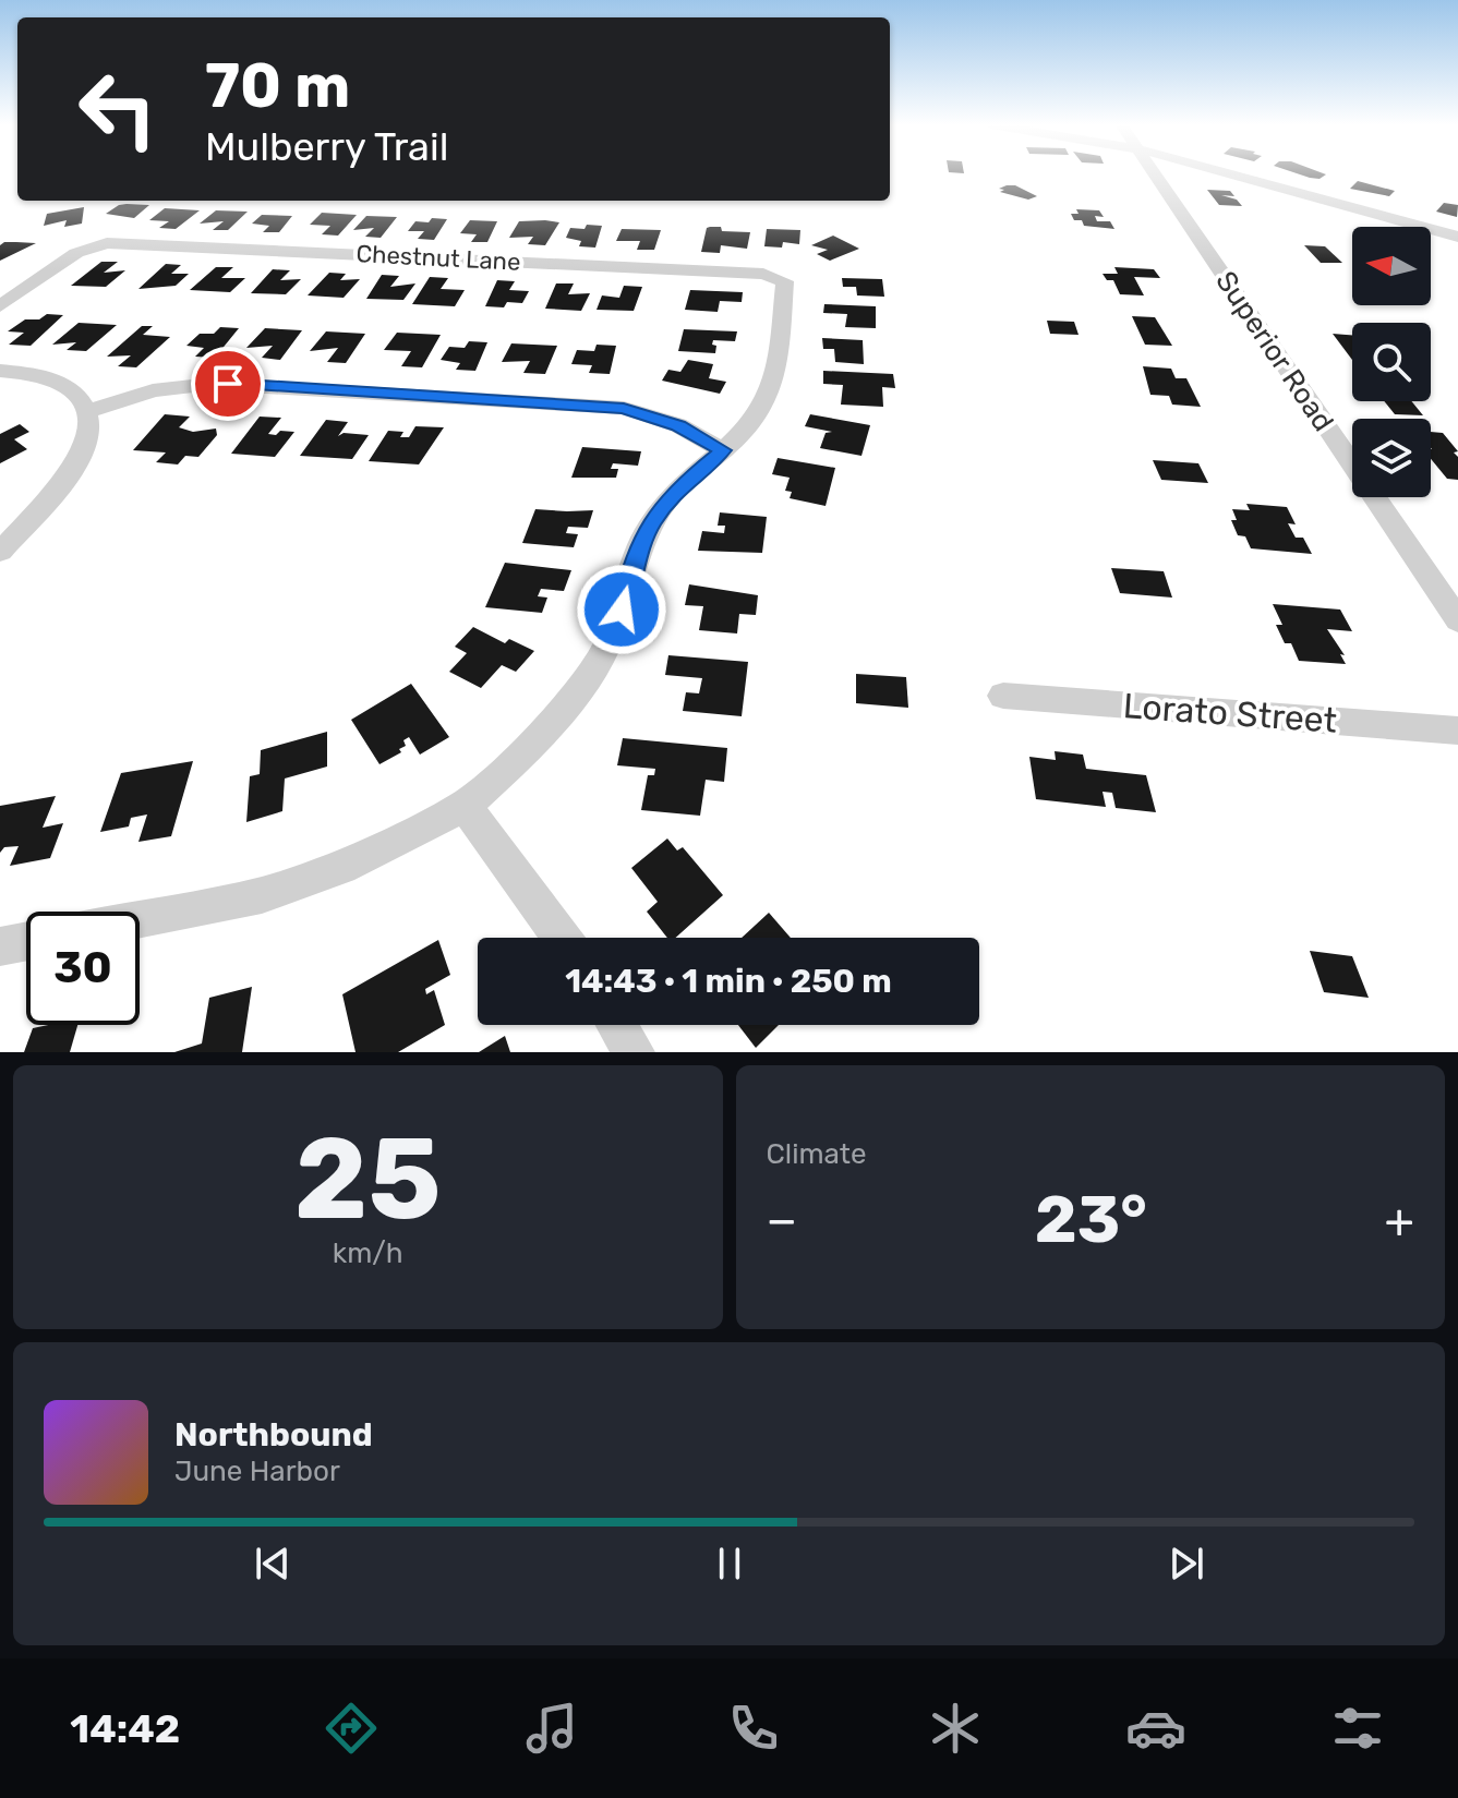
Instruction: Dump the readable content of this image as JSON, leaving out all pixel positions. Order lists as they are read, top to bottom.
{
  "streets": {
    "street": ["Chestnut Lane", "Superior Road", "Lorato Street"]
  },
  "north": "left",
  "page": {
    "turn": ["70 m", "Mulberry Trail"],
    "limit": "30",
    "trip": "14:43 · 1 min · 250 m",
    "tile": [
      ["25", "km/h"],
      "Climate"
    ],
    "heat": ["−", "23°", "+"],
    "song": ["Northbound", "June Harbor"],
    "tabs": "14:42"
  }
}
